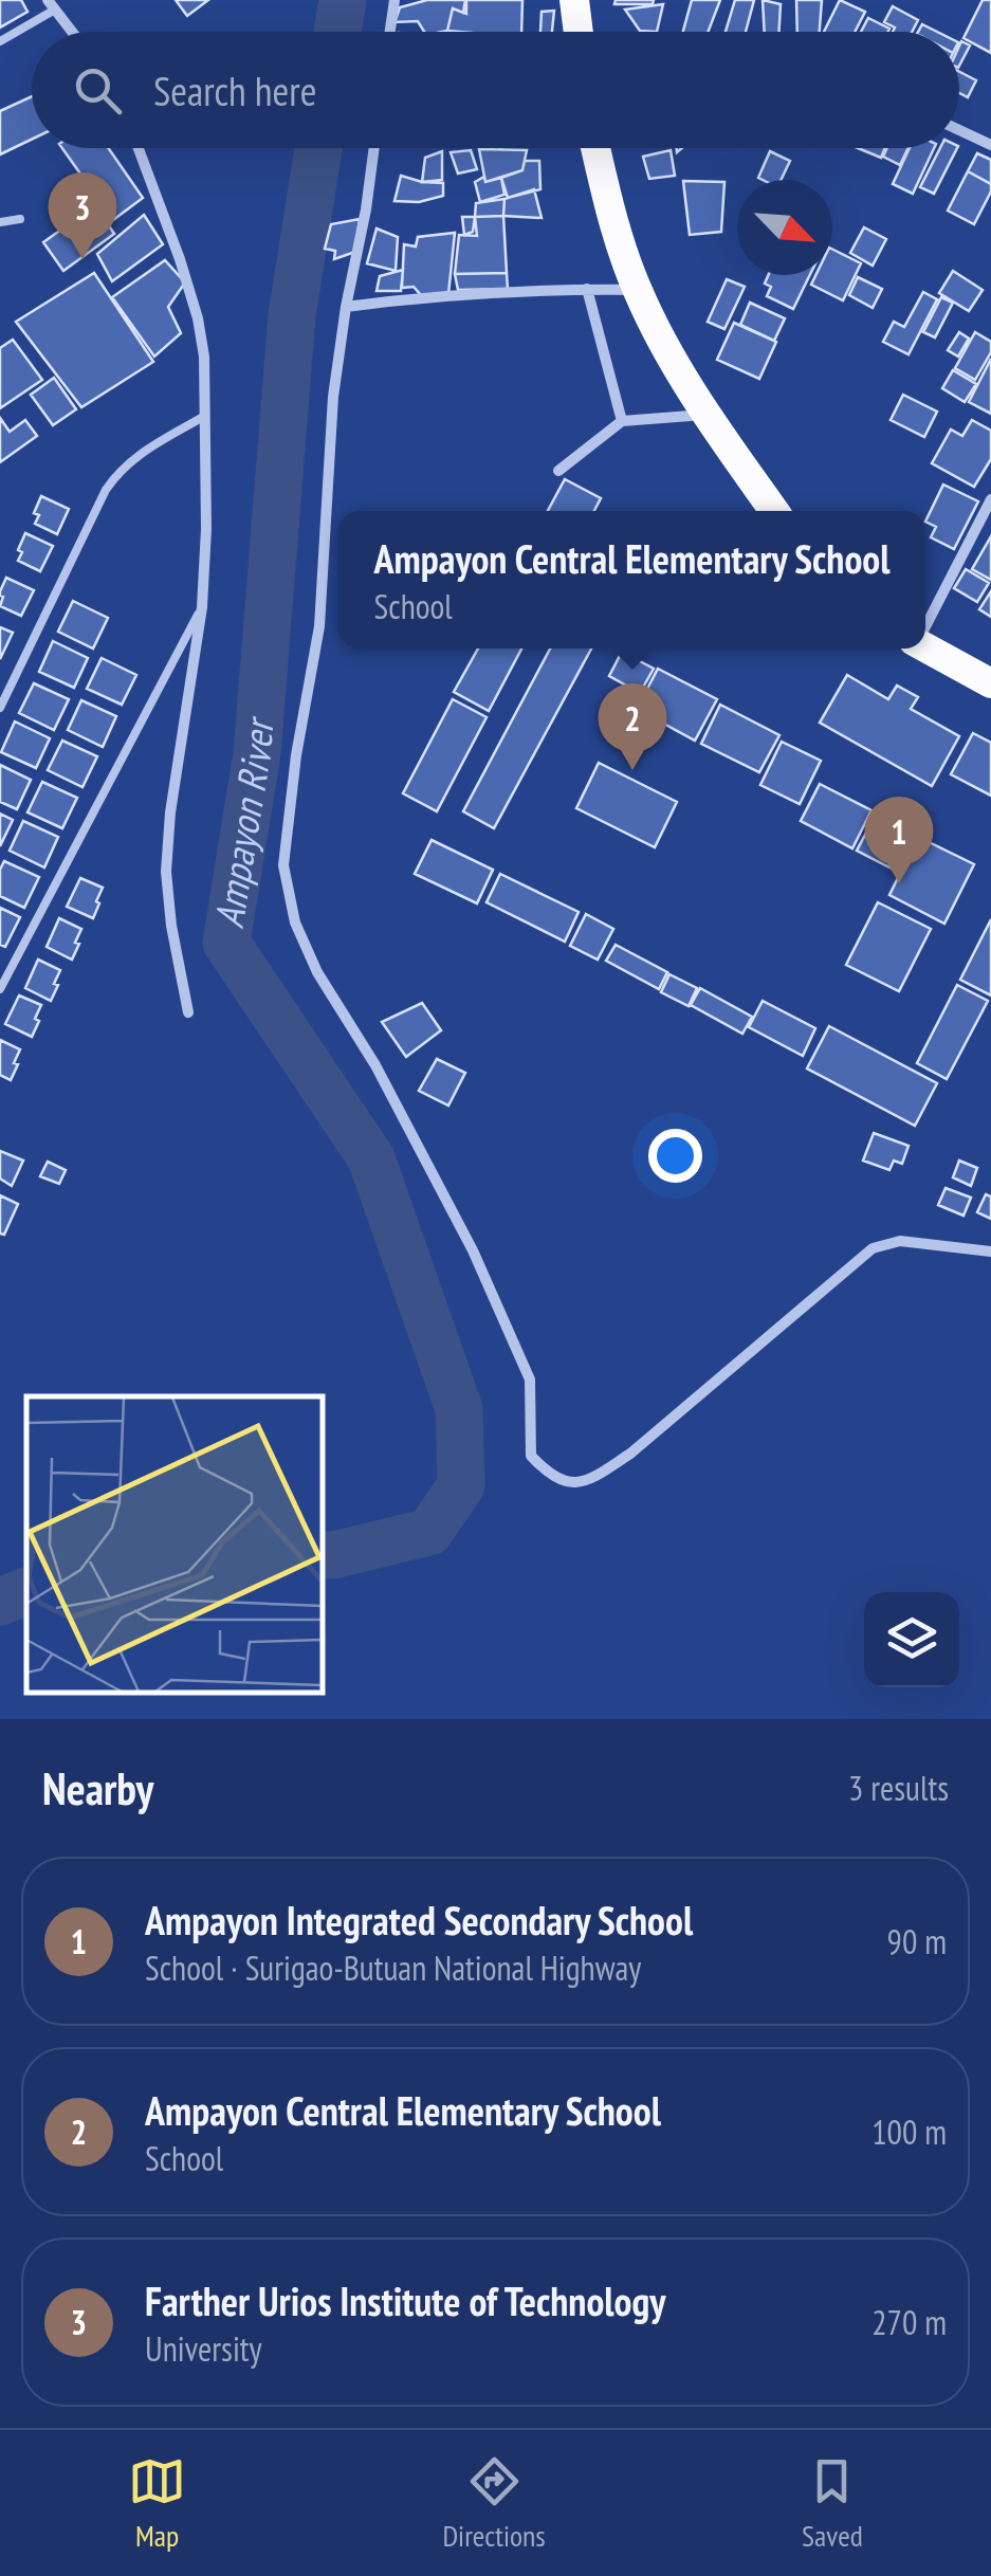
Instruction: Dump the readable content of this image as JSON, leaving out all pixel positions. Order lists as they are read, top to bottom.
{
  "water": ["Ampayon River"],
  "north": "bottom right",
  "page": {
    "search": "Search here",
    "pins": ["3", "2", "1"],
    "popup": ["Ampayon Central Elementary School", "School"],
    "heading": ["Nearby", "3 results"],
    "list": [
      {
        "mark": "1",
        "name": "Ampayon Integrated Secondary School",
        "note": "School · Surigao-Butuan National Highway",
        "value": "90 m"
      },
      {
        "mark": "2",
        "name": "Ampayon Central Elementary School",
        "note": "School",
        "value": "100 m"
      },
      {
        "mark": "3",
        "name": "Farther Urios Institute of Technology",
        "note": "University",
        "value": "270 m"
      }
    ],
    "nav": ["Map", "Directions", "Saved"]
  }
}
